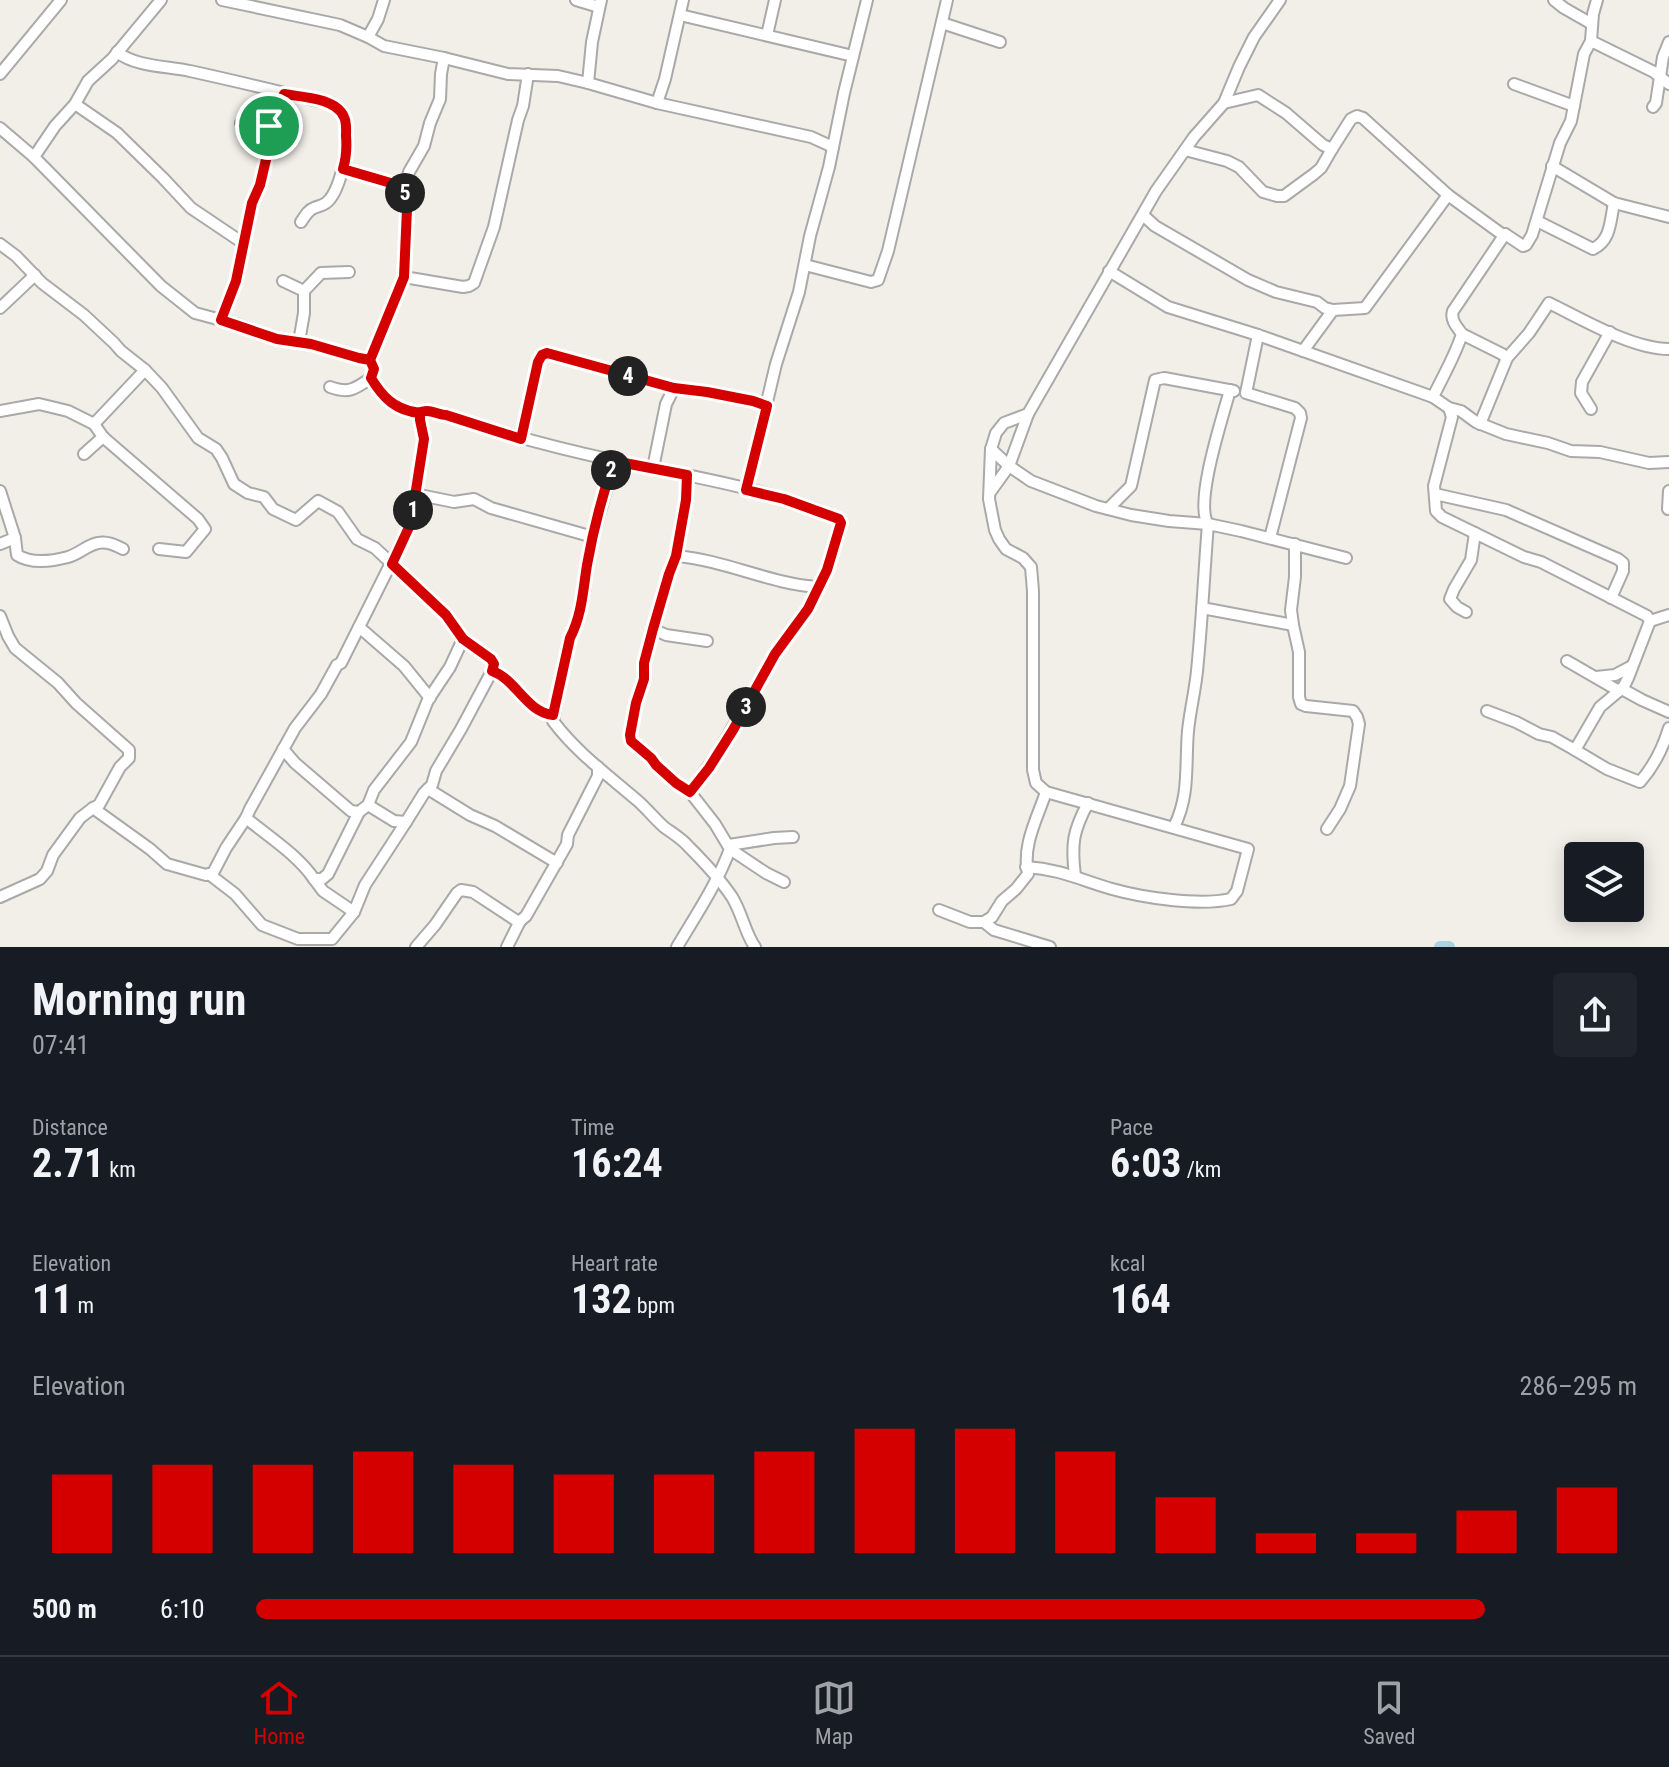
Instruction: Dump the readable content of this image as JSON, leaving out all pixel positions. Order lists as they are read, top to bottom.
{
  "page": {
    "pins": [
      "5",
      "4",
      "2",
      "1",
      "3"
    ],
    "heading": ["Morning run", "07:41"],
    "stats": [
      ["Distance", "2.71 km"],
      ["Time", "16:24"],
      ["Pace", "6:03 /km"],
      ["Elevation", "11 m"],
      ["Heart rate", "132 bpm"],
      ["kcal", "164"]
    ],
    "chart": ["Elevation", "286–295 m"],
    "list": [
      {
        "name": "500 m",
        "note": "6:10"
      }
    ],
    "tabs": ["Home", "Map", "Saved"]
  }
}
